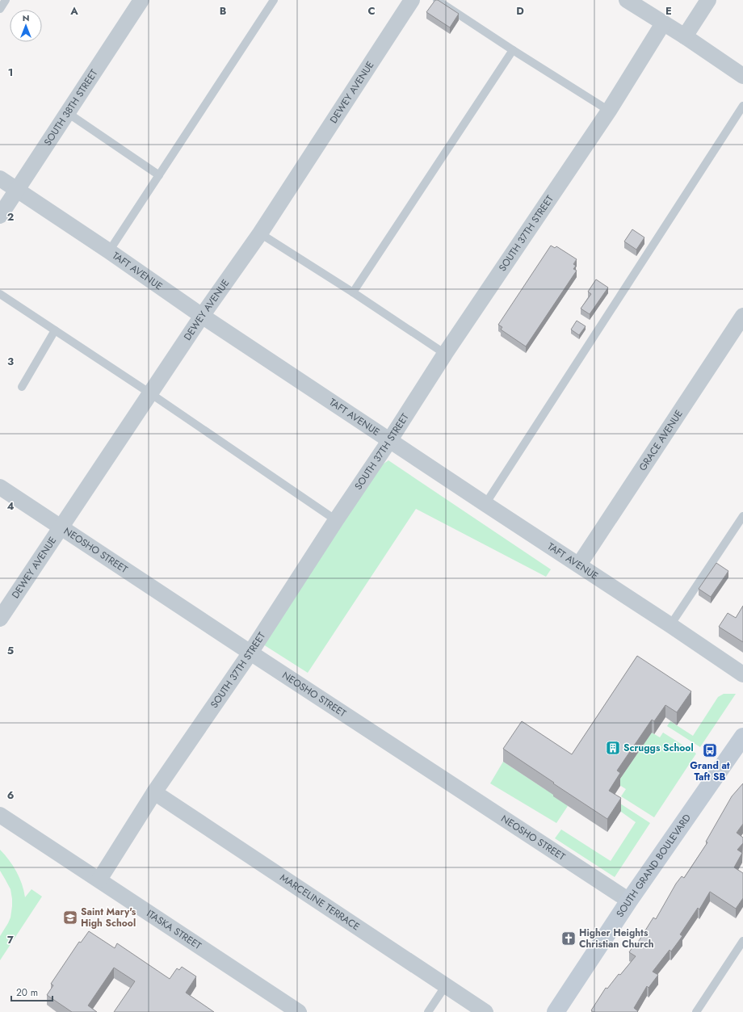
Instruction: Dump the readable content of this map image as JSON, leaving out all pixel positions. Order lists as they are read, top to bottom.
{
  "streets": {
    "main road": ["SOUTH GRAND BOULEVARD"],
    "street": [
      "DEWEY AVENUE",
      "SOUTH 38TH STREET",
      "SOUTH 37TH STREET",
      "TAFT AVENUE",
      "GRACE AVENUE",
      "NEOSHO STREET",
      "MARCELINE TERRACE",
      "ITASKA STREET"
    ]
  },
  "crossings": [
    ["DEWEY AVENUE", "TAFT AVENUE"],
    ["DEWEY AVENUE", "NEOSHO STREET"],
    ["SOUTH 38TH STREET", "TAFT AVENUE"],
    ["SOUTH 37TH STREET", "TAFT AVENUE"],
    ["SOUTH 37TH STREET", "NEOSHO STREET"],
    ["SOUTH 37TH STREET", "MARCELINE TERRACE"],
    ["SOUTH 37TH STREET", "ITASKA STREET"],
    ["TAFT AVENUE", "GRACE AVENUE"],
    ["NEOSHO STREET", "SOUTH GRAND BOULEVARD"]
  ],
  "places": {
    "building": ["Scruggs School"],
    "bus stop": ["Grand at Taft SB"],
    "school or university": ["Saint Mary's High School"],
    "church": ["Higher Heights Christian Church"]
  },
  "scale_bar": "20 m",
  "north": "top",
  "grid": {
    "columns": [
      "A",
      "B",
      "C",
      "D",
      "E"
    ],
    "rows": [
      "1",
      "2",
      "3",
      "4",
      "5",
      "6",
      "7"
    ]
  }
}
